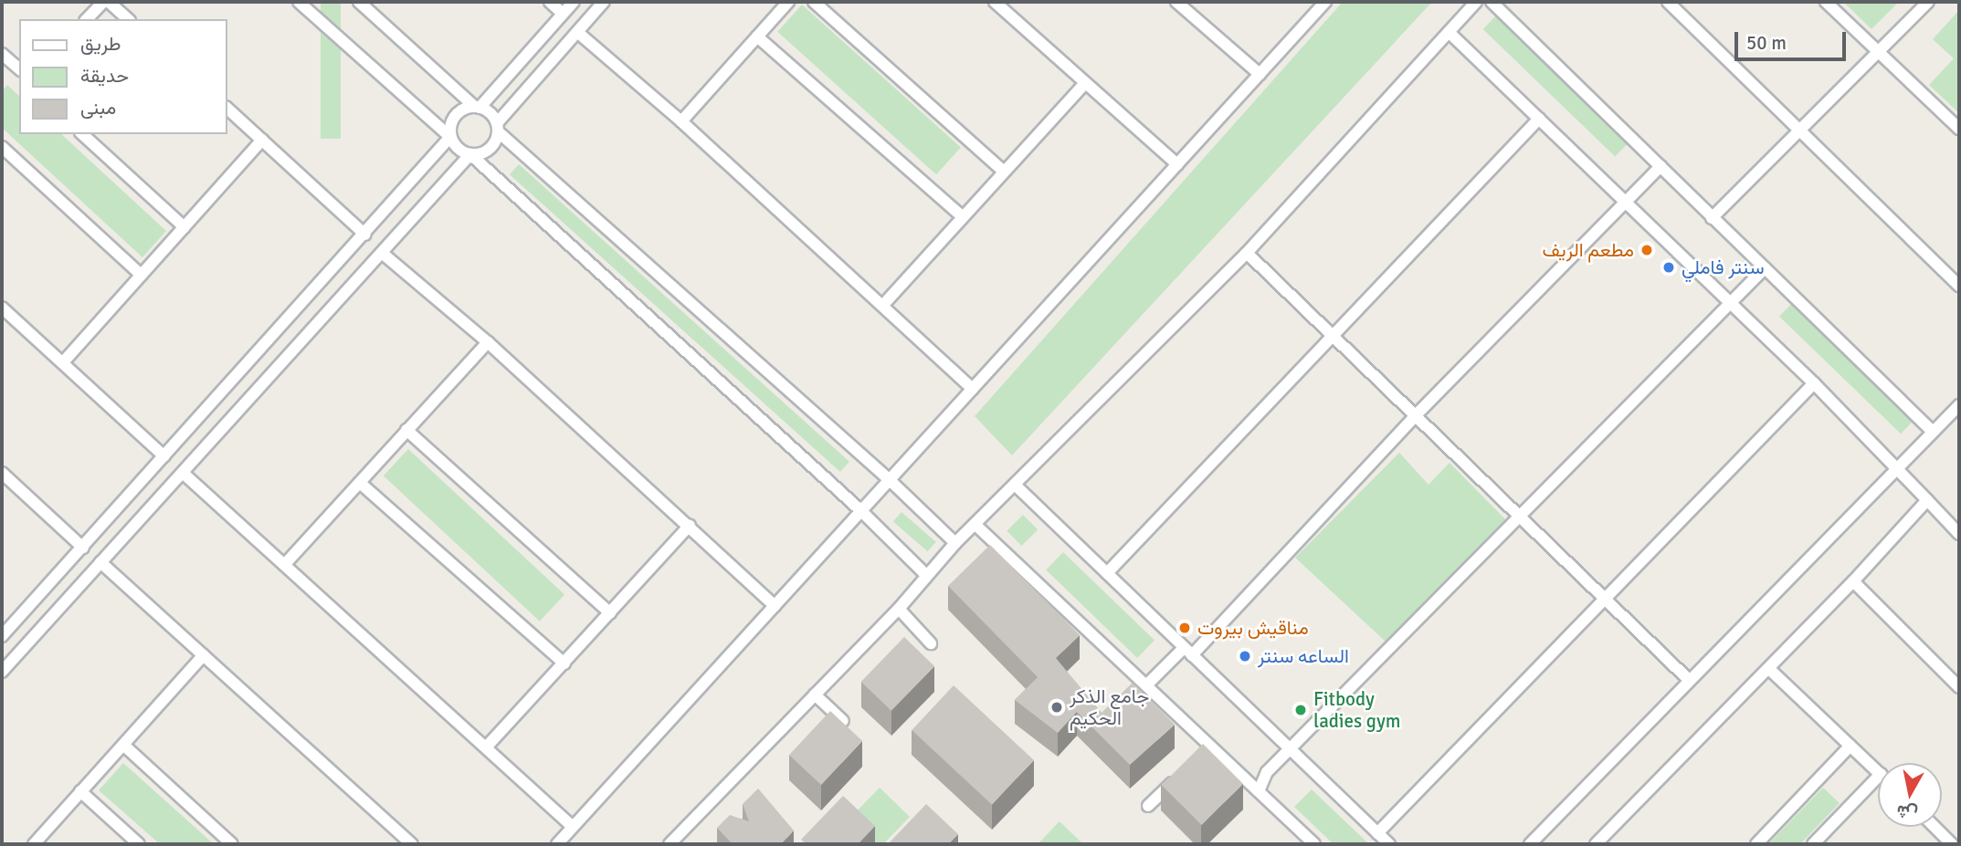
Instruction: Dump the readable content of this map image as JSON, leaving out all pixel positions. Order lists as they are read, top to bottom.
{
  "places": [
    "مطعم الريف",
    "سنتر فاملي",
    "مناقيش بيروت",
    "الساعه سنتر",
    "جامع الذكر الحكيم",
    "Fitbody ladies gym"
  ],
  "legend": ["طريق", "حديقة", "مبنى"],
  "scale_bar": "50 m",
  "north": "bottom"
}
